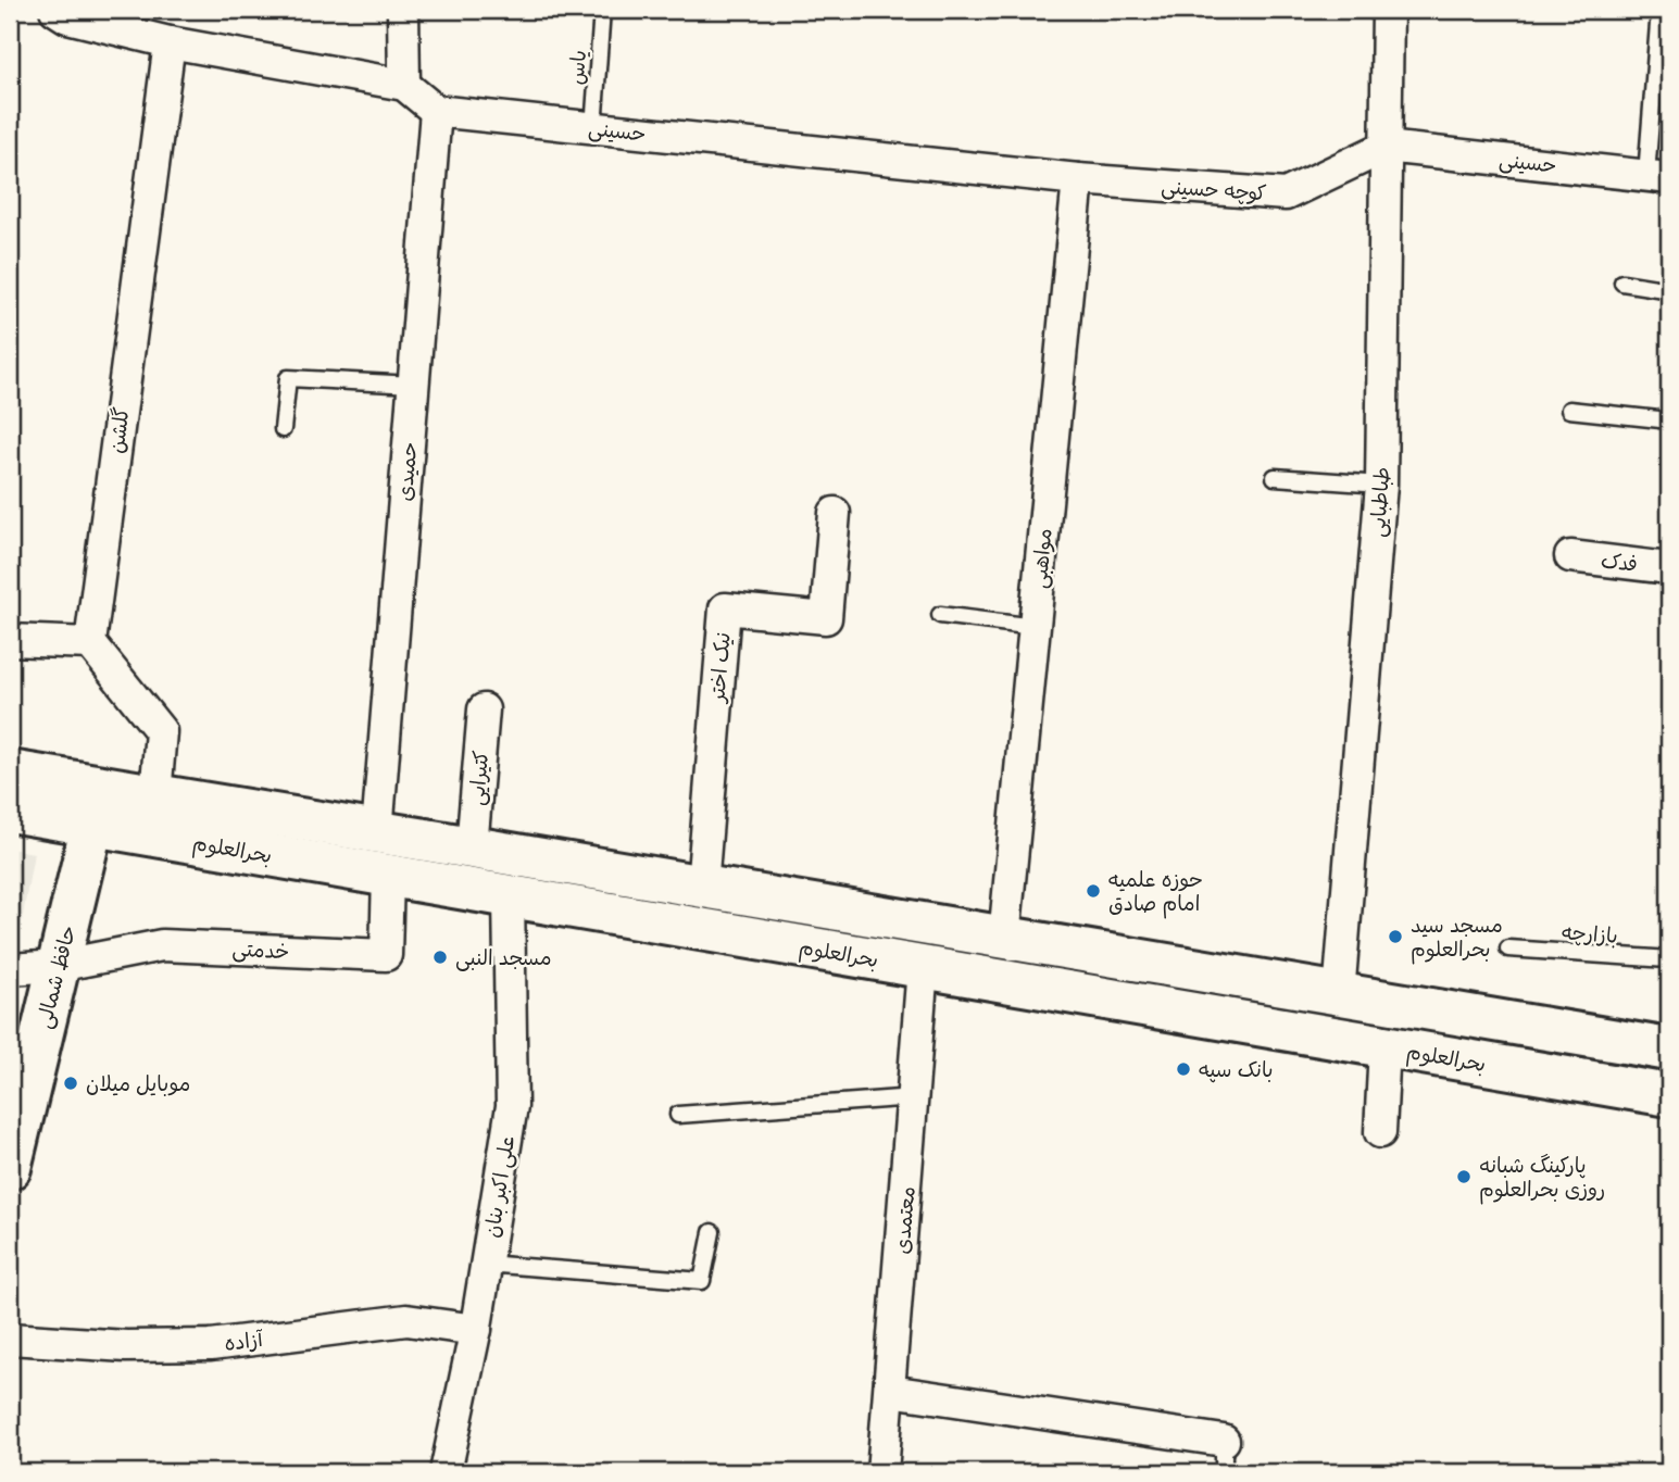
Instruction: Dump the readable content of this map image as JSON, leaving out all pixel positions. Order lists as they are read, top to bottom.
{
  "streets": {
    "main road": ["بحرالعلوم", "حافظ شمالی"],
    "street": [
      "حسینی",
      "کوچه حسینی",
      "گلشن",
      "حمیدی",
      "طباطبایی",
      "مواهبی",
      "فدک",
      "نیک اختر",
      "کتیرایی",
      "خدمتی",
      "علی اکبر بنان",
      "معتمدی",
      "آزاده"
    ],
    "lane": ["یاس", "بازارچه"]
  },
  "crossings": [
    ["یاس", "حسینی"],
    ["حسینی", "کوچه حسینی"],
    ["حسینی", "حمیدی"],
    ["حسینی", "طباطبایی"],
    ["حسینی", "مواهبی"],
    ["کوچه حسینی", "طباطبایی"],
    ["کوچه حسینی", "مواهبی"],
    ["حمیدی", "بحرالعلوم"],
    ["طباطبایی", "بحرالعلوم"],
    ["مواهبی", "بحرالعلوم"],
    ["نیک اختر", "بحرالعلوم"],
    ["کتیرایی", "بحرالعلوم"],
    ["بحرالعلوم", "خدمتی"],
    ["بحرالعلوم", "حافظ شمالی"],
    ["بحرالعلوم", "علی اکبر بنان"],
    ["بحرالعلوم", "معتمدی"],
    ["خدمتی", "حافظ شمالی"],
    ["علی اکبر بنان", "آزاده"]
  ],
  "places": [
    "حوزه علمیه امام صادق",
    "مسجد سید بحرالعلوم",
    "مسجد النبی",
    "بانک سپه",
    "موبایل میلان",
    "پارکینگ شبانه روزی بحرالعلوم"
  ]
}
